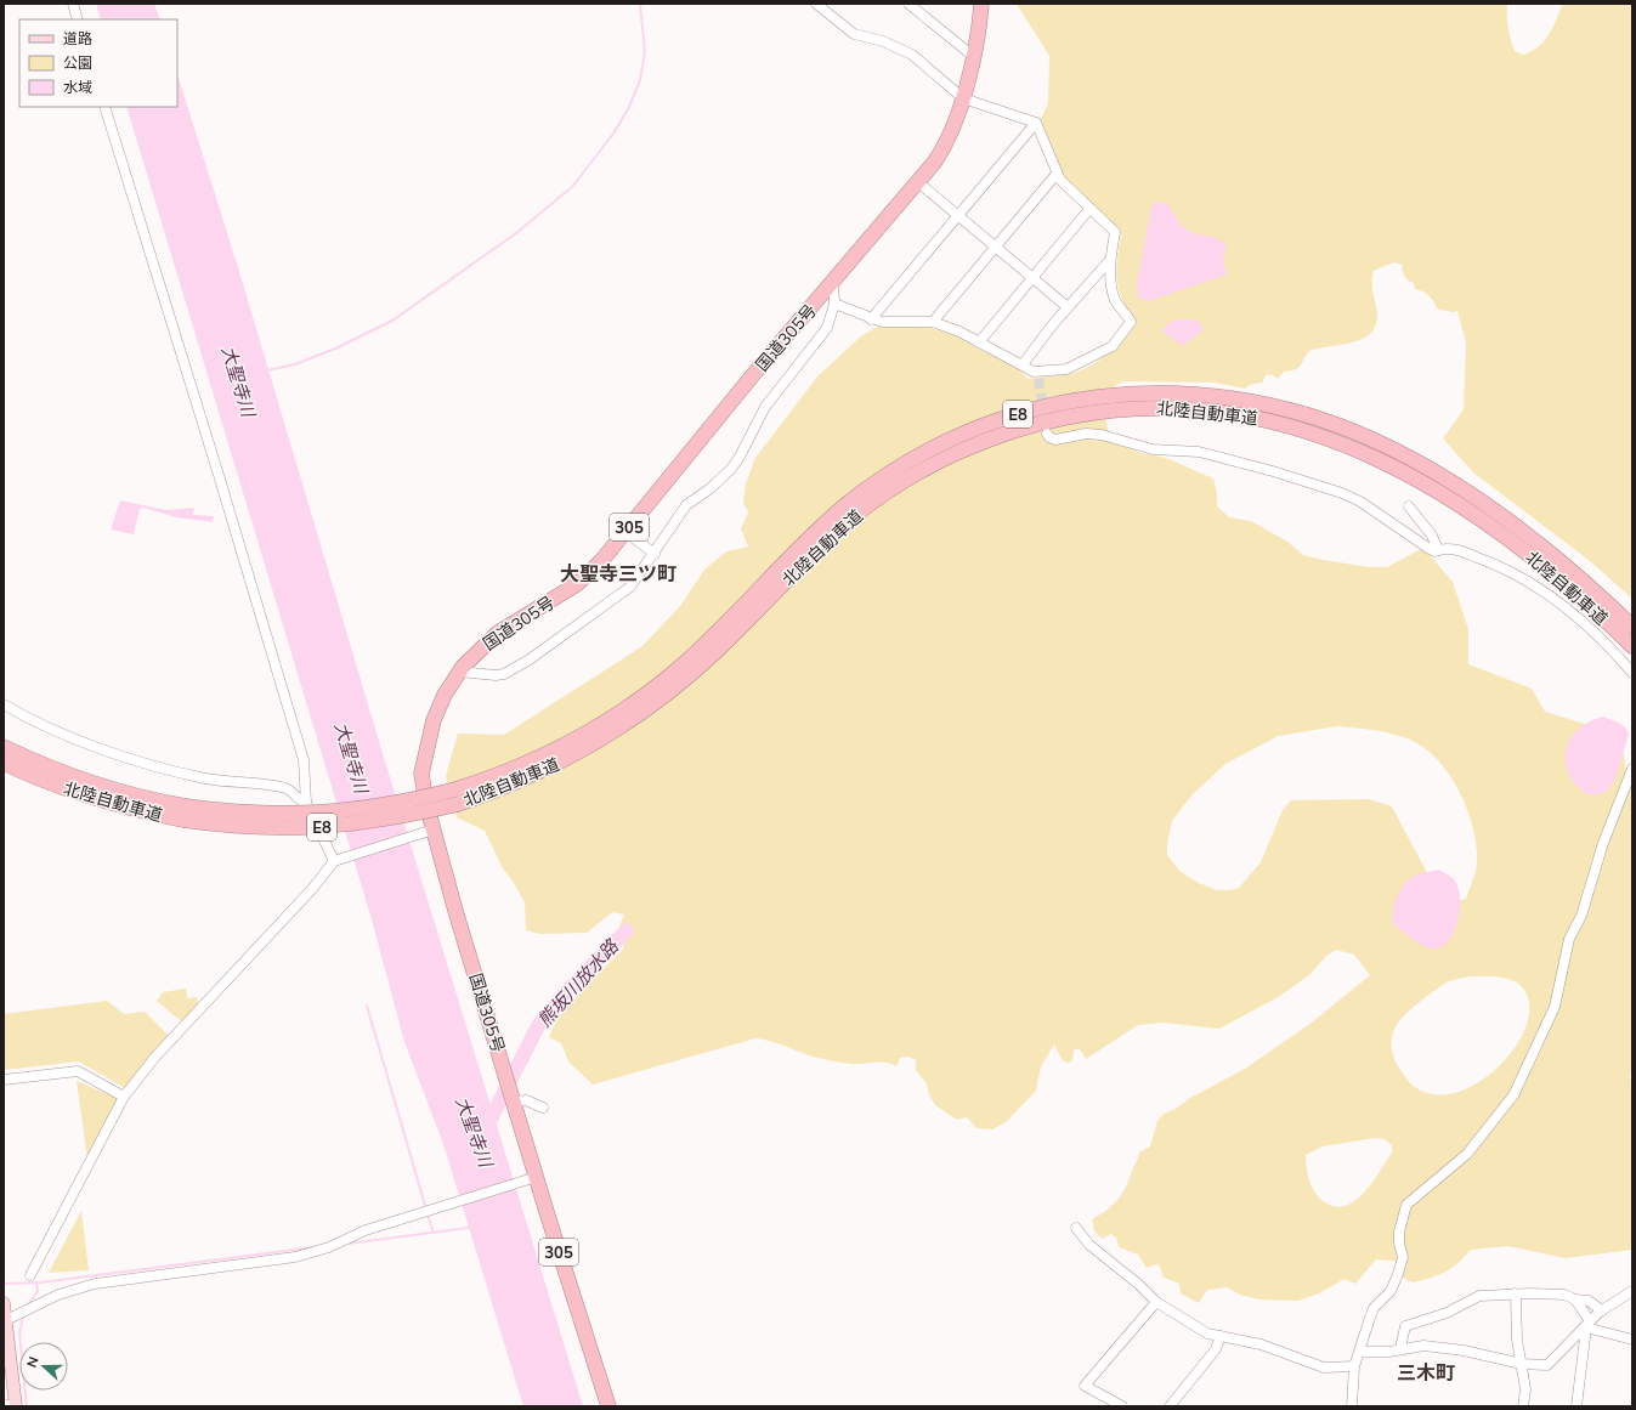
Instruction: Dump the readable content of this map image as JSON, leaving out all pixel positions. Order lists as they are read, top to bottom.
{
  "streets": {
    "highway": [
      "国道305号",
      "北陸自動車道",
      "E8",
      "305"
    ]
  },
  "districts": ["大聖寺三ツ町", "三木町"],
  "water": ["大聖寺川", "熊坂川放水路"],
  "legend": ["道路", "公園", "水域"],
  "north": "left"
}
